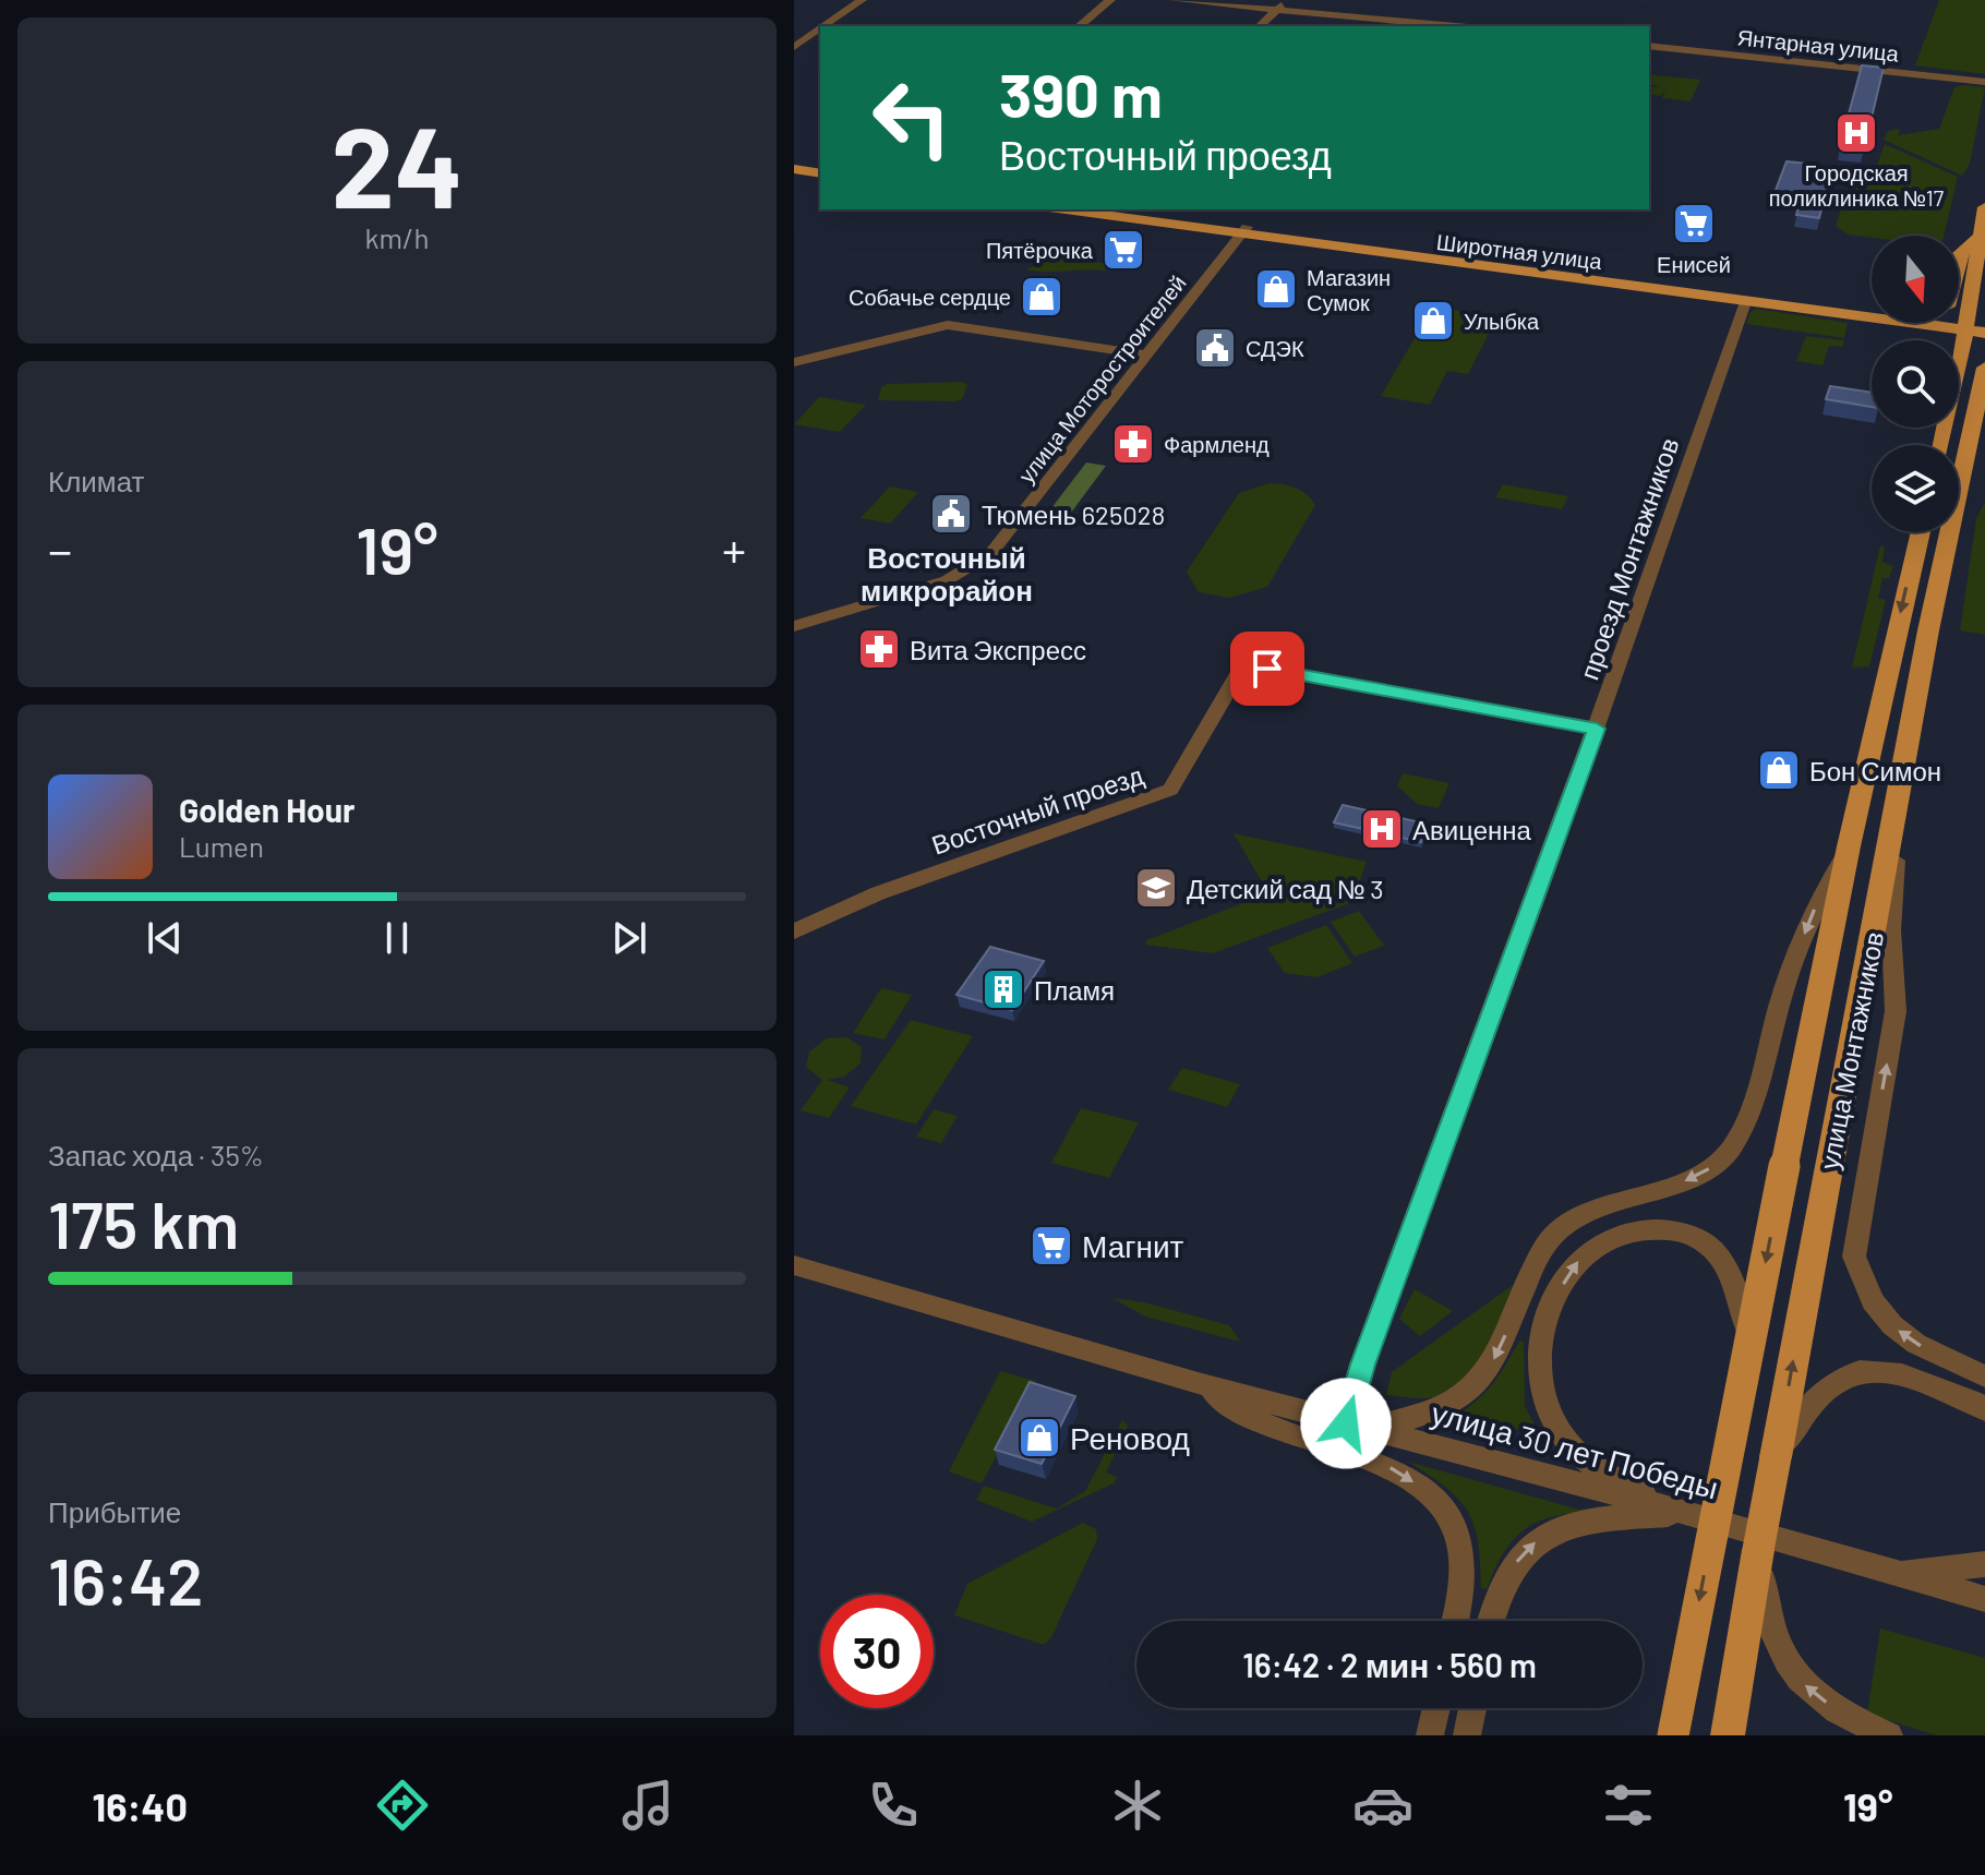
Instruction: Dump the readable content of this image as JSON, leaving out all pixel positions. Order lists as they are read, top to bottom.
{
  "streets": {
    "main road": ["Широтная улица", "улица Монтажников"],
    "street": [
      "Янтарная улица",
      "улица Моторостроителей",
      "проезд Монтажников",
      "Восточный проезд",
      "улица 30 лет Победы"
    ]
  },
  "crossings": [
    ["Широтная улица", "улица Моторостроителей"],
    ["Широтная улица", "проезд Монтажников"],
    ["проезд Монтажников", "Восточный проезд"],
    ["проезд Монтажников", "улица 30 лет Победы"]
  ],
  "districts": ["Восточный микрорайон"],
  "places": {
    "hospital": ["Городская поликлиника №17", "Авиценна"],
    "supermarket": ["Енисей", "Пятёрочка", "Магнит"],
    "shop": [
      "Магазин Сумок",
      "Собачье сердце",
      "Улыбка",
      "Бон Симон",
      "Реновод"
    ],
    "public building": ["СДЭК", "Тюмень 625028"],
    "pharmacy": ["Фармленд", "Вита Экспресс"],
    "school or university": ["Детский сад № 3"],
    "building": ["Пламя"]
  },
  "north": "bottom",
  "page": {
    "tile": [
      ["24", "km/h"],
      "Климат",
      ["Запас хода · 35%", "175 km"],
      ["Прибытие", "16:42"]
    ],
    "turn": ["390 m", "Восточный проезд"],
    "heat": ["−", "19°", "+"],
    "song": ["Golden Hour", "Lumen"],
    "limit": "30",
    "trip": "16:42 · 2 мин · 560 m",
    "tabs": ["16:40", "19°"]
  }
}
